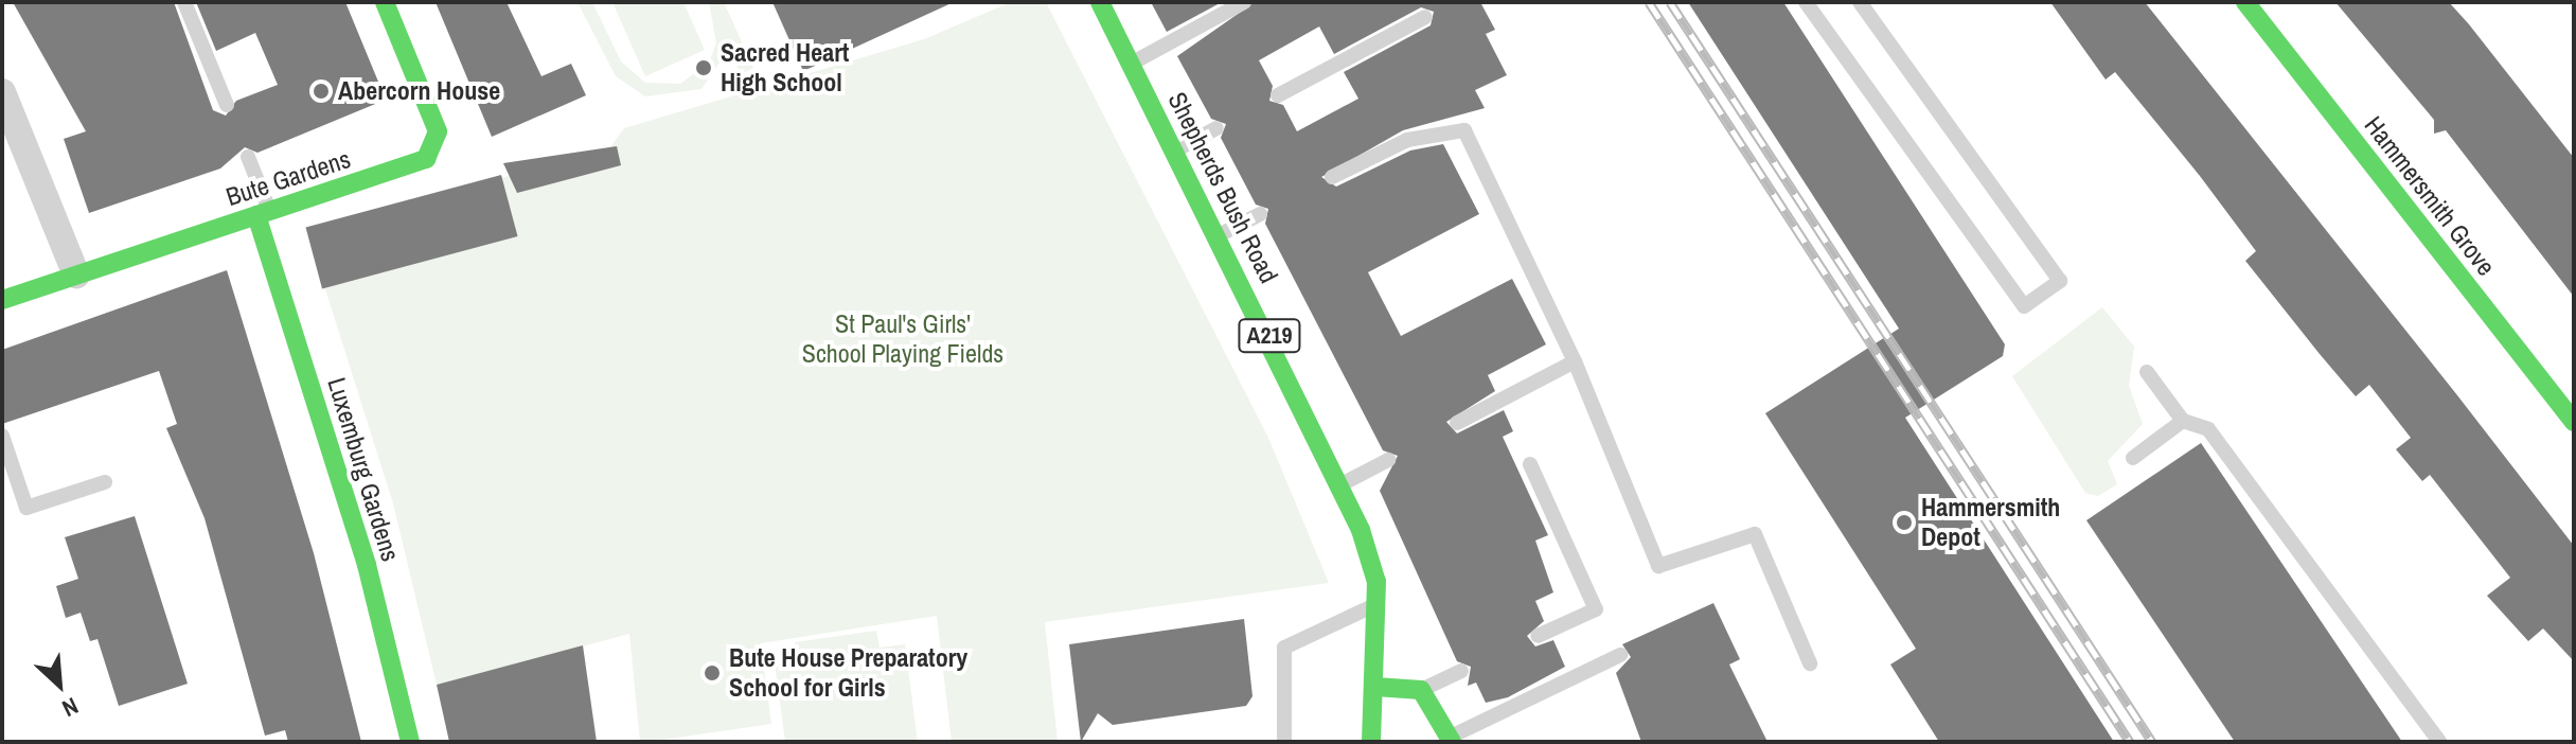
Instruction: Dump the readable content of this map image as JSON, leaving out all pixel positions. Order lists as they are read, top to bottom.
{
  "streets": {
    "street": [
      "Bute Gardens",
      "Shepherds Bush Road",
      "Hammersmith Grove",
      "A219",
      "Luxemburg Gardens"
    ]
  },
  "crossings": [
    ["Bute Gardens", "Luxemburg Gardens"]
  ],
  "parks": ["St Paul's Girls' School Playing Fields"],
  "places": [
    "Sacred Heart High School",
    "Abercorn House",
    "Hammersmith Depot",
    "Bute House Preparatory School for Girls"
  ],
  "north": "bottom right"
}
